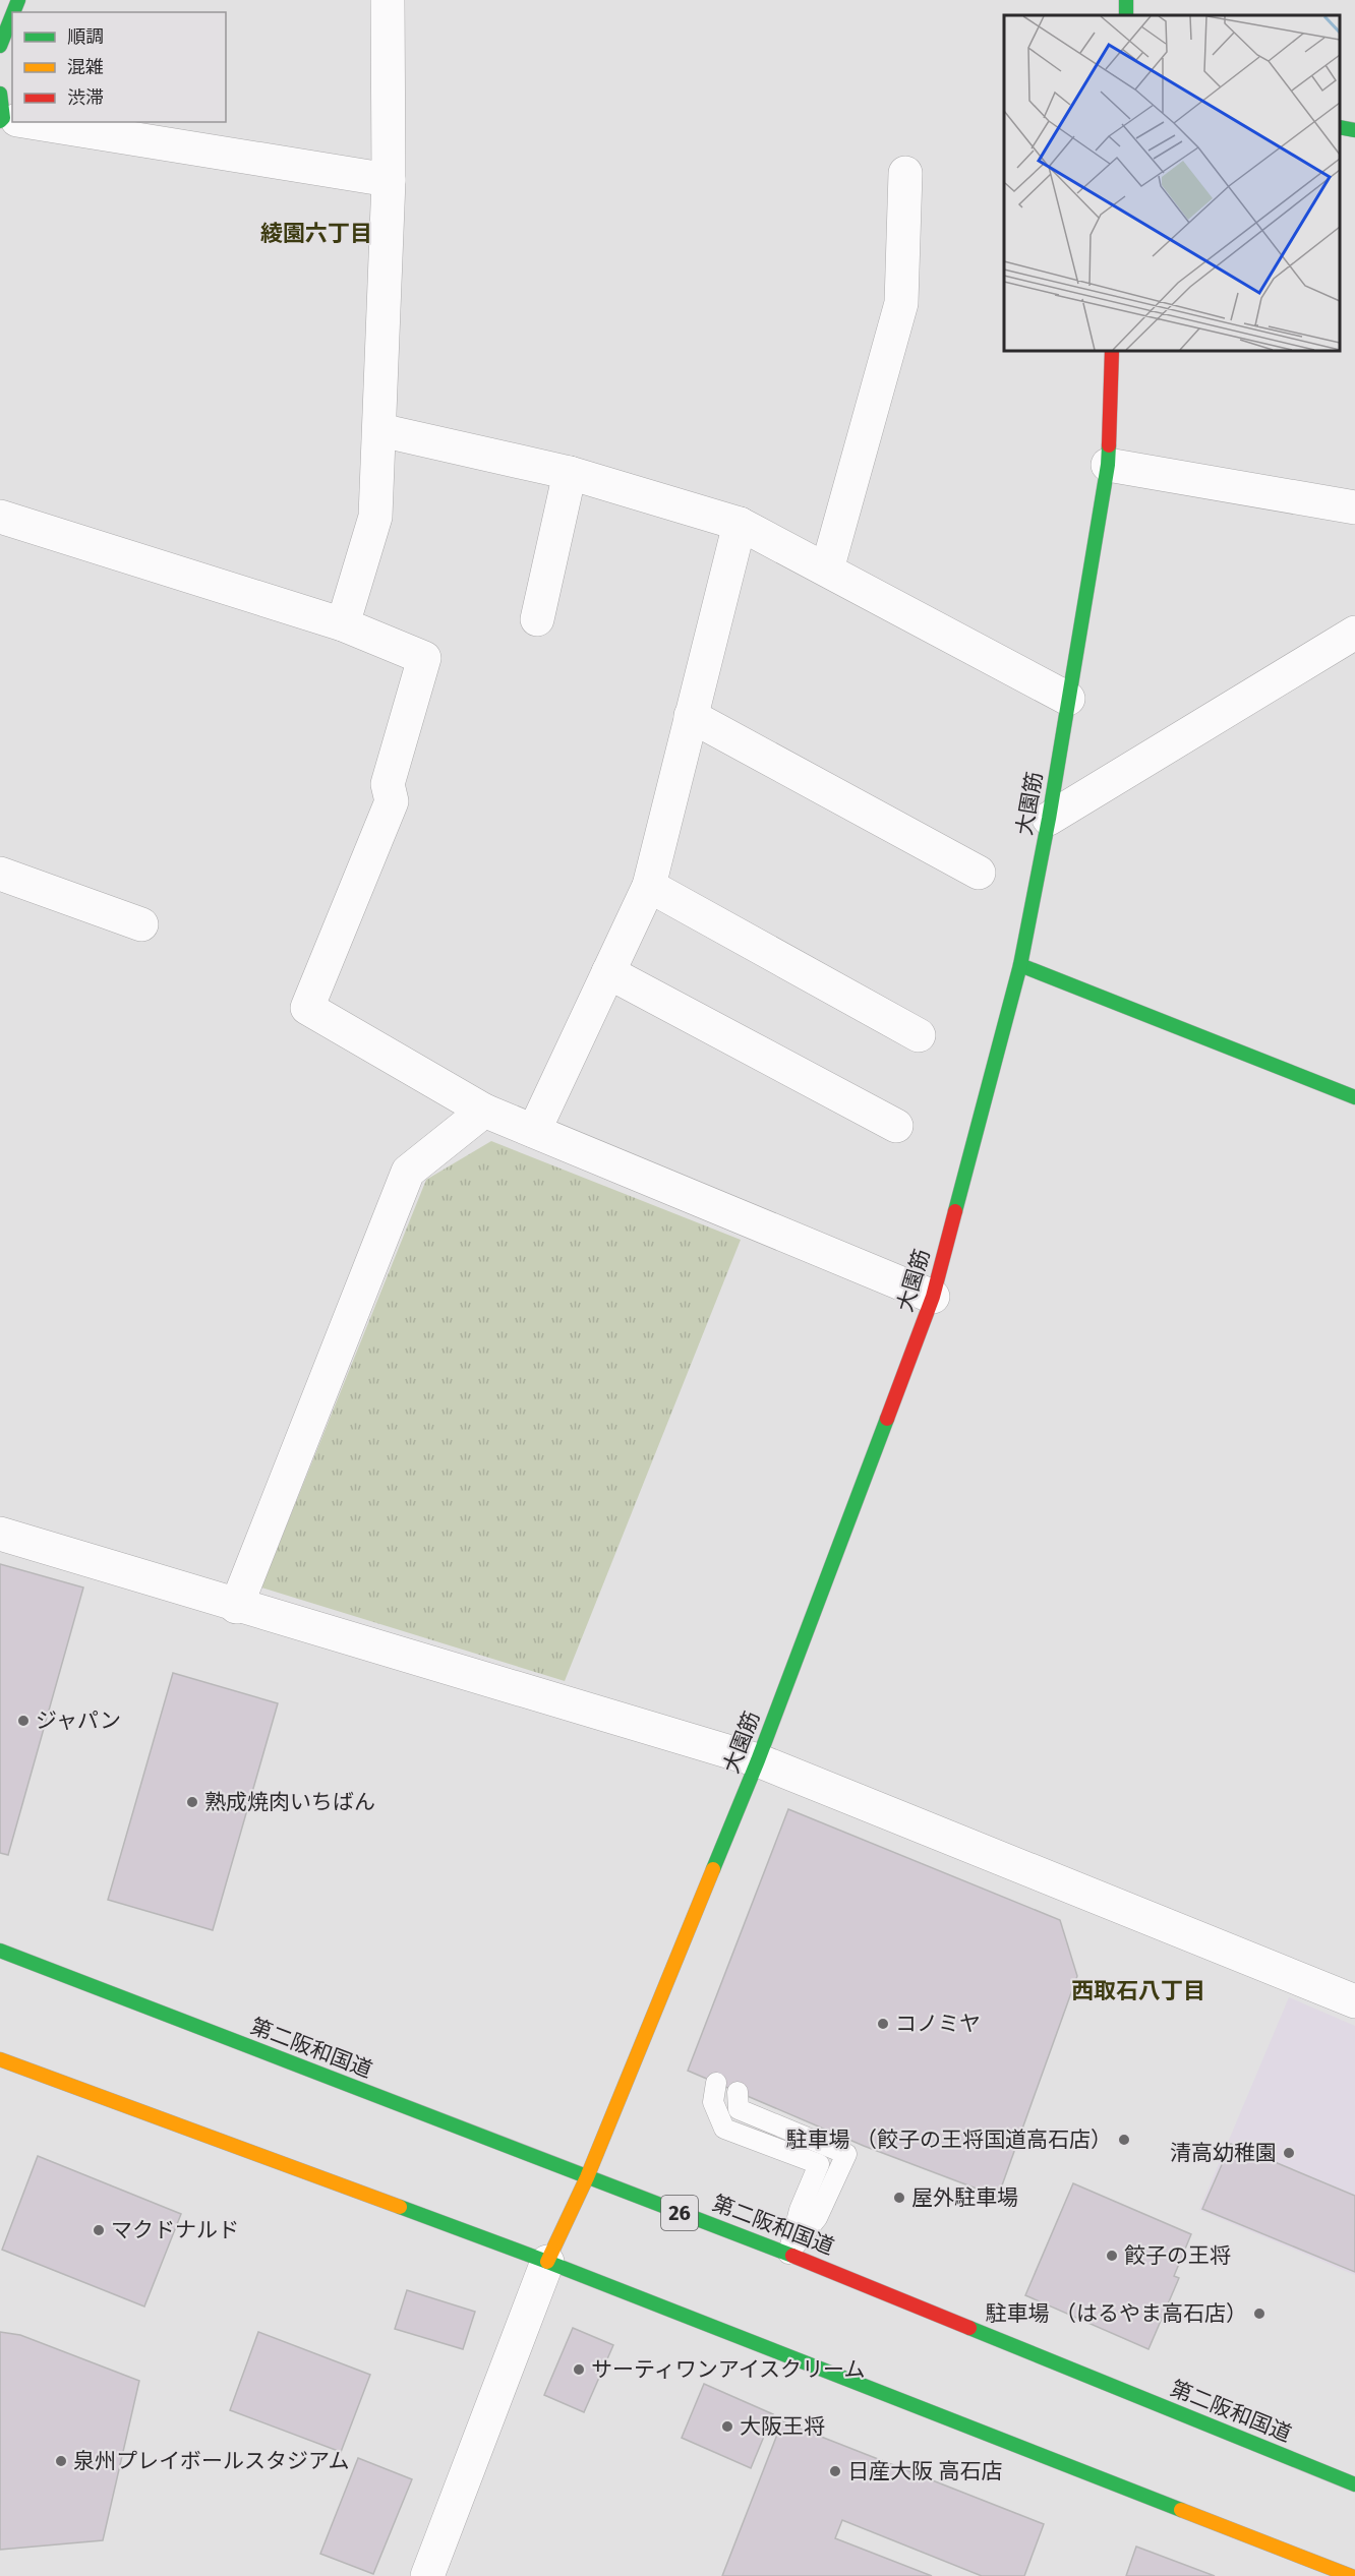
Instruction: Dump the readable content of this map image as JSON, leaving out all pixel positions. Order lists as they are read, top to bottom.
{
  "streets": {
    "main road": ["大園筋", "第二阪和国道", "26"]
  },
  "crossings": [
    ["大園筋", "第二阪和国道"]
  ],
  "districts": ["綾園六丁目", "西取石八丁目"],
  "places": [
    "ジャパン",
    "熟成焼肉いちばん",
    "コノミヤ",
    "駐車場 （餃子の王将国道高石店）",
    "清高幼稚園",
    "屋外駐車場",
    "マクドナルド",
    "餃子の王将",
    "駐車場 （はるやま高石店）",
    "サーティワンアイスクリーム",
    "大阪王将",
    "泉州プレイボールスタジアム",
    "日産大阪 高石店"
  ],
  "legend": ["順調", "混雑", "渋滞"]
}
